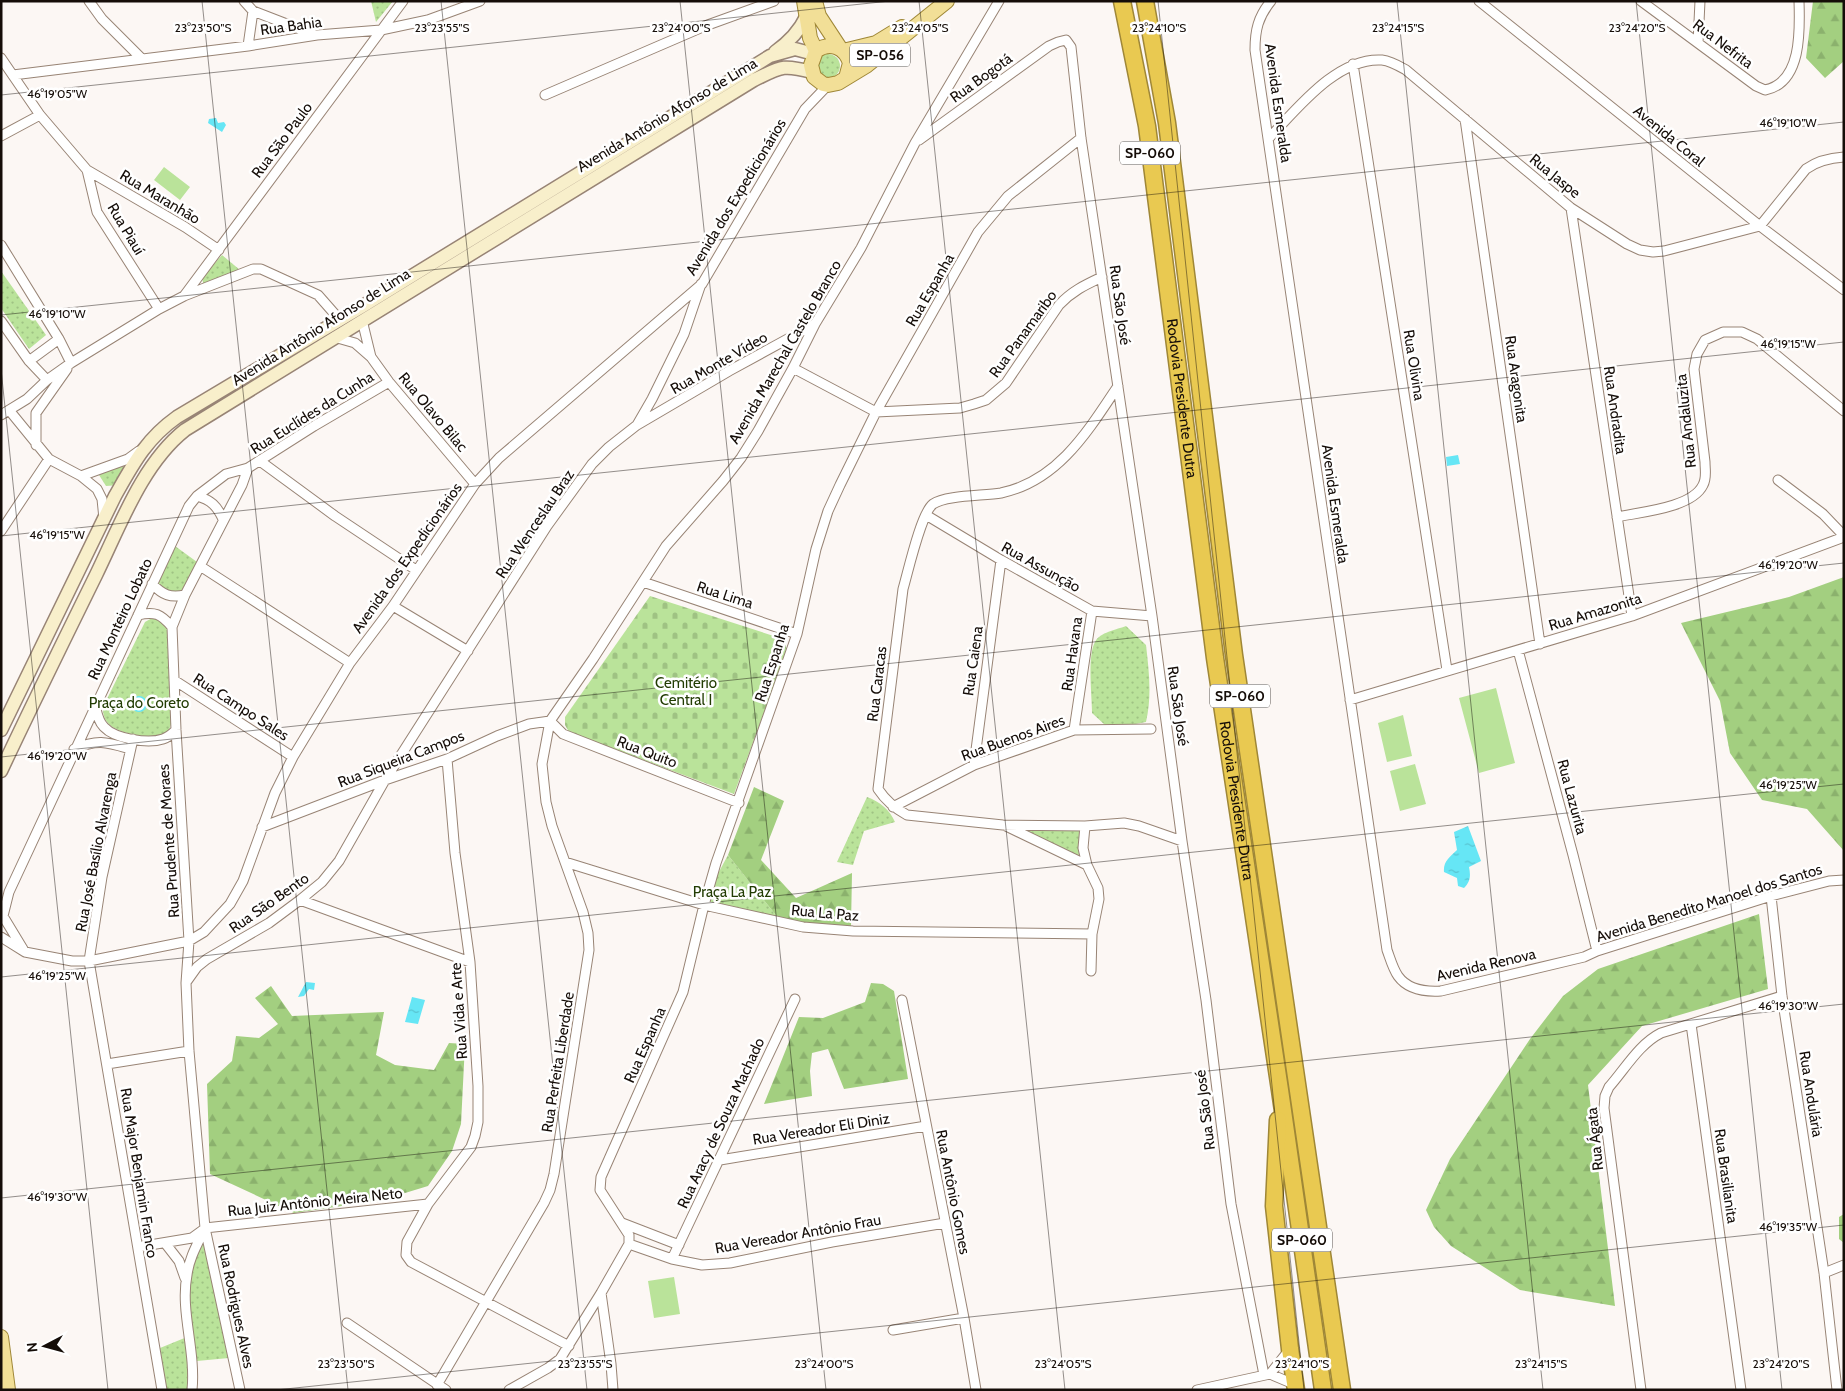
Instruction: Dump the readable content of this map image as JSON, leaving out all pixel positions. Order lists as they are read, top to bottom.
{
  "streets": {
    "highway": ["SP-060", "Rodovia Presidente Dutra"],
    "main road": ["SP-056", "Avenida Antônio Afonso de Lima"],
    "street": [
      "Rua Bahia",
      "Rua Nefrita",
      "Rua Bogotá",
      "Avenida Esmeralda",
      "Avenida Coral",
      "Rua São Paulo",
      "Rua Jaspe",
      "Rua Maranhão",
      "Avenida dos Expedicionários",
      "Rua Piauí",
      "Rua Espanha",
      "Rua São José",
      "Rua Panamaribo",
      "Avenida Marechal Castelo Branco",
      "Rua Monte Vídeo",
      "Rua Olivina",
      "Rua Aragonita",
      "Rua Andradita",
      "Rua Olavo Bilac",
      "Rua Euclídes da Cunha",
      "Rua Andaluzita",
      "Rua Wenceslau Braz",
      "Rua Assunção",
      "Rua Lima",
      "Rua Amazonita",
      "Rua Monteiro Lobato",
      "Rua Havana",
      "Rua Caiena",
      "Rua Caracas",
      "Rua Campo Sales",
      "Rua Buenos Aires",
      "Rua Quito",
      "Rua Siqueira Campos",
      "Rua Lazurita",
      "Rua Prudente de Moraes",
      "Rua José Basílio Alvarenga",
      "Rua São Bento",
      "Avenida Benedito Manoel dos Santos",
      "Rua La Paz",
      "Avenida Renova",
      "Rua Vida e Arte",
      "Rua Perfeita Liberdade",
      "Rua Andulária",
      "Rua Aracy de Souza Machado",
      "Rua Vereador Eli Diniz",
      "Rua Ágata",
      "Rua Major Benjamin Franco",
      "Rua Brasilianita",
      "Rua Antônio Gomes",
      "Rua Juiz Antônio Meira Neto",
      "Rua Vereador Antônio Frau",
      "Rua Rodrigues Alves"
    ]
  },
  "crossings": [
    ["Rua Bahia", "Rua São Paulo"],
    ["SP-056", "Avenida Antônio Afonso de Lima"],
    ["SP-056", "Avenida dos Expedicionários"],
    ["Rua Bogotá", "Rua São José"],
    ["Rua Bogotá", "Avenida Marechal Castelo Branco"],
    ["Avenida Esmeralda", "Rua Jaspe"],
    ["Avenida Esmeralda", "Rua Amazonita"],
    ["Avenida Esmeralda", "Avenida Renova"],
    ["Avenida Antônio Afonso de Lima", "Avenida dos Expedicionários"],
    ["Avenida Antônio Afonso de Lima", "Rua Olavo Bilac"],
    ["Avenida Coral", "Rua Jaspe"],
    ["Rua São Paulo", "Rua Maranhão"],
    ["Rua Jaspe", "Rua Olivina"],
    ["Rua Jaspe", "Rua Aragonita"],
    ["Rua Jaspe", "Rua Andradita"],
    ["Rua Maranhão", "Rua Piauí"],
    ["Avenida dos Expedicionários", "Rua Olavo Bilac"],
    ["Avenida dos Expedicionários", "Rua Wenceslau Braz"],
    ["Avenida dos Expedicionários", "Rua Monteiro Lobato"],
    ["Avenida dos Expedicionários", "Rua Campo Sales"],
    ["Avenida dos Expedicionários", "Rua Siqueira Campos"],
    ["Avenida dos Expedicionários", "Rua Prudente de Moraes"],
    ["Avenida dos Expedicionários", "Rua José Basílio Alvarenga"],
    ["Avenida dos Expedicionários", "Rua Major Benjamin Franco"],
    ["Rua Espanha", "Rua São José"],
    ["Rua Espanha", "Rua Panamaribo"],
    ["Rua Espanha", "Rua Lima"],
    ["Rua Espanha", "Rua Quito"],
    ["Rua Espanha", "Rua La Paz"],
    ["Rua Espanha", "Rua Vereador Antônio Frau"],
    ["Rua São José", "Rua Panamaribo"],
    ["Rua São José", "Rua Assunção"],
    ["Avenida Marechal Castelo Branco", "Rua Monte Vídeo"],
    ["Avenida Marechal Castelo Branco", "Rua Lima"],
    ["Avenida Marechal Castelo Branco", "Rua Quito"],
    ["Avenida Marechal Castelo Branco", "Rua Siqueira Campos"],
    ["Avenida Marechal Castelo Branco", "Rua Perfeita Liberdade"],
    ["Rua Monte Vídeo", "Rua Wenceslau Braz"],
    ["Rua Olivina", "Rua Amazonita"],
    ["Rua Aragonita", "Rua Amazonita"],
    ["Rua Andradita", "Rua Andaluzita"],
    ["Rua Andradita", "Rua Amazonita"],
    ["Rua Olavo Bilac", "Rua Euclídes da Cunha"],
    ["Rua Euclídes da Cunha", "Rua Monteiro Lobato"],
    ["Rua Euclídes da Cunha", "Rua Prudente de Moraes"],
    ["Rua Wenceslau Braz", "Rua Siqueira Campos"],
    ["Rua Wenceslau Braz", "Rua São Bento"],
    ["Rua Assunção", "Rua Havana"],
    ["Rua Assunção", "Rua Caiena"],
    ["Rua Assunção", "Rua Caracas"],
    ["Rua Amazonita", "Rua Lazurita"],
    ["Rua Monteiro Lobato", "Rua Prudente de Moraes"],
    ["Rua Havana", "Rua Buenos Aires"],
    ["Rua Caiena", "Rua Buenos Aires"],
    ["Rua Caracas", "Rua Buenos Aires"],
    ["Rua Campo Sales", "Rua Prudente de Moraes"],
    ["Rua Quito", "Rua Siqueira Campos"],
    ["Rua Quito", "Rua Perfeita Liberdade"],
    ["Rua Siqueira Campos", "Rua São Bento"],
    ["Rua Siqueira Campos", "Rua Vida e Arte"],
    ["Rua Siqueira Campos", "Rua Perfeita Liberdade"],
    ["Rua Lazurita", "Avenida Benedito Manoel dos Santos"],
    ["Rua Prudente de Moraes", "Rua São Bento"],
    ["Rua Prudente de Moraes", "Rua Juiz Antônio Meira Neto"],
    ["Rua Prudente de Moraes", "Rua Rodrigues Alves"],
    ["Rua José Basílio Alvarenga", "Rua Major Benjamin Franco"],
    ["Avenida Benedito Manoel dos Santos", "Avenida Renova"],
    ["Avenida Benedito Manoel dos Santos", "Rua Andulária"],
    ["Rua La Paz", "Rua Perfeita Liberdade"],
    ["Rua Vida e Arte", "Rua Perfeita Liberdade"],
    ["Rua Vida e Arte", "Rua Juiz Antônio Meira Neto"],
    ["Rua Andulária", "Rua Ágata"],
    ["Rua Aracy de Souza Machado", "Rua Vereador Eli Diniz"],
    ["Rua Aracy de Souza Machado", "Rua Vereador Antônio Frau"],
    ["Rua Vereador Eli Diniz", "Rua Antônio Gomes"],
    ["Rua Ágata", "Rua Brasilianita"],
    ["Rua Antônio Gomes", "Rua Vereador Antônio Frau"],
    ["Rua Juiz Antônio Meira Neto", "Rua Rodrigues Alves"]
  ],
  "parks": ["Cemitério Central I", "Praça do Coreto", "Praça La Paz"],
  "north": "left",
  "coordinates": [
    "23°23'50\"S",
    "23°23'55\"S",
    "23°24'00\"S",
    "23°24'05\"S",
    "23°24'10\"S",
    "23°24'15\"S",
    "23°24'20\"S",
    "46°19'05\"W",
    "46°19'10\"W",
    "46°19'15\"W",
    "46°19'20\"W",
    "46°19'25\"W",
    "46°19'30\"W",
    "46°19'35\"W"
  ]
}
